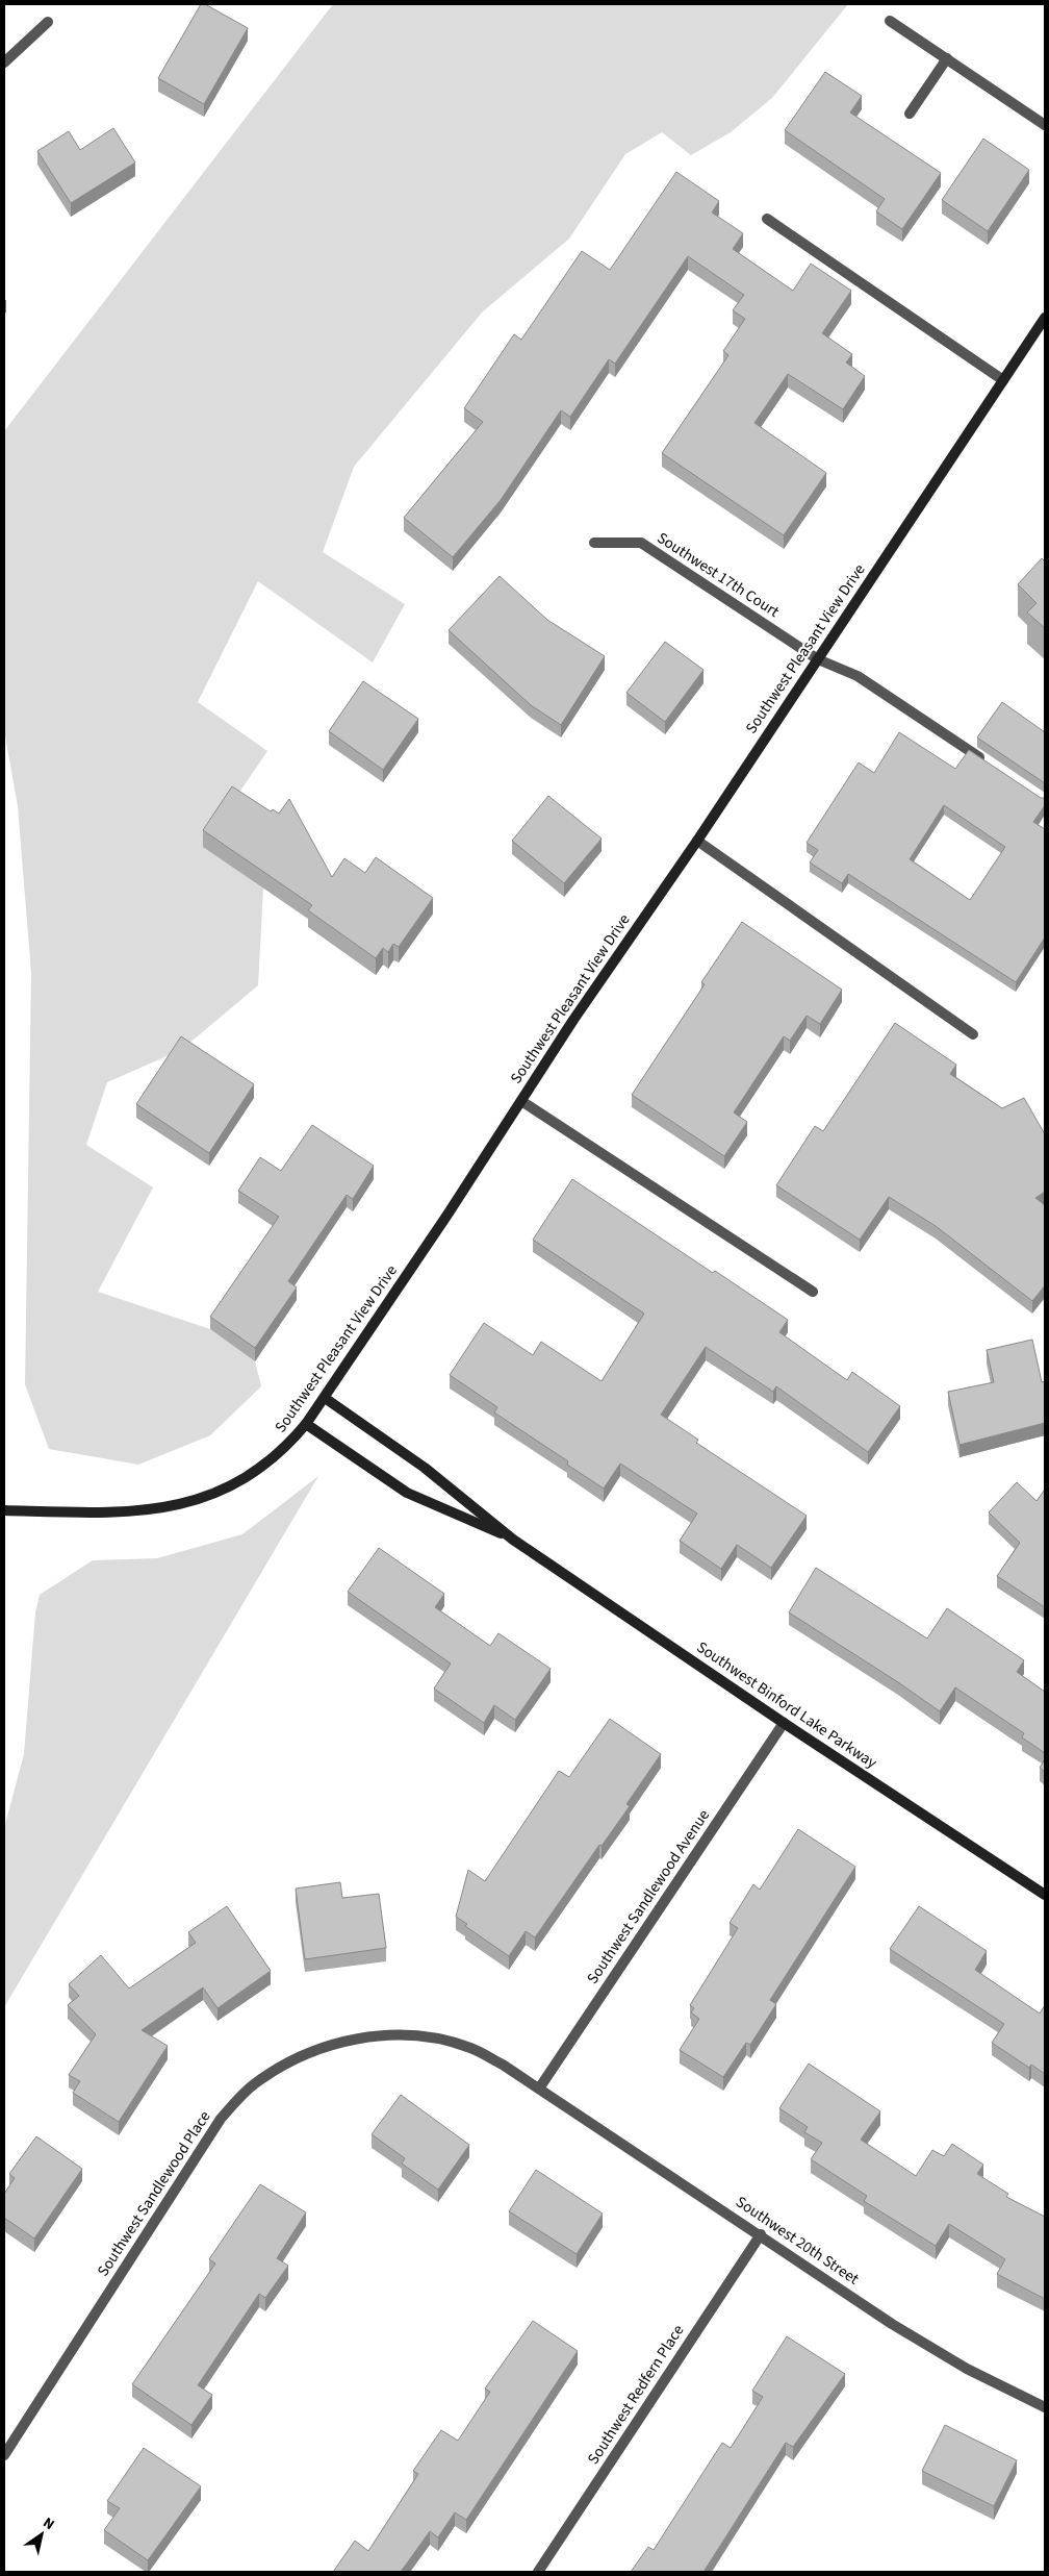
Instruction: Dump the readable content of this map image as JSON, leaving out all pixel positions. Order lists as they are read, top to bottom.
{
  "streets": {
    "street": [
      "Southwest 17th Court",
      "Southwest Pleasant View Drive",
      "Southwest Binford Lake Parkway",
      "Southwest Sandlewood Avenue",
      "Southwest Sandlewood Place",
      "Southwest 20th Street",
      "Southwest Redfern Place"
    ]
  },
  "crossings": [
    ["Southwest 17th Court", "Southwest Pleasant View Drive"],
    ["Southwest Pleasant View Drive", "Southwest Binford Lake Parkway"],
    ["Southwest Binford Lake Parkway", "Southwest Sandlewood Avenue"],
    ["Southwest Sandlewood Avenue", "Southwest Sandlewood Place"],
    ["Southwest Sandlewood Avenue", "Southwest 20th Street"],
    ["Southwest Sandlewood Place", "Southwest 20th Street"],
    ["Southwest 20th Street", "Southwest Redfern Place"]
  ],
  "north": "top right"
}
